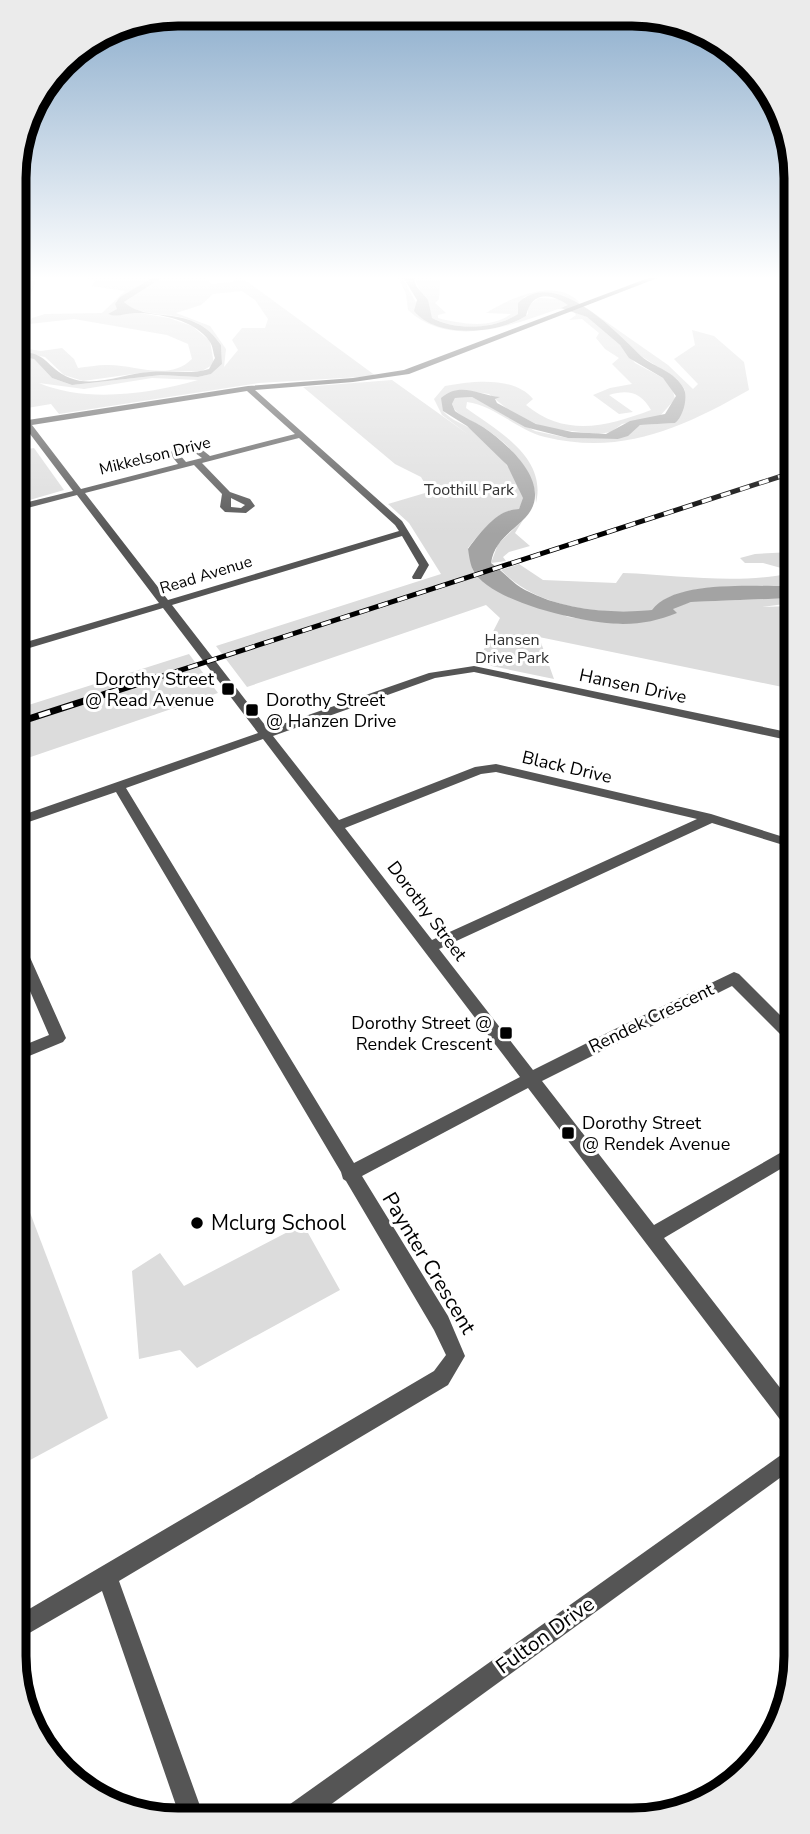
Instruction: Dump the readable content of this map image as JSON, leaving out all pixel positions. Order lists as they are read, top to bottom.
{
  "streets": {
    "street": [
      "Mikkelson Drive",
      "Read Avenue",
      "Hansen Drive",
      "Black Drive",
      "Dorothy Street",
      "Rendek Crescent",
      "Paynter Crescent",
      "Fulton Drive"
    ]
  },
  "crossings": [
    ["Mikkelson Drive", "Dorothy Street"],
    ["Read Avenue", "Dorothy Street"],
    ["Hansen Drive", "Dorothy Street"],
    ["Black Drive", "Dorothy Street"],
    ["Dorothy Street", "Rendek Crescent"]
  ],
  "parks": ["Toothill Park", "Hansen Drive Park"],
  "places": {
    "transit": [
      "Dorothy Street @ Read Avenue",
      "Dorothy Street @ Hanzen Drive",
      "Dorothy Street @ Rendek Crescent",
      "Dorothy Street @ Rendek Avenue"
    ],
    "other": ["Mclurg School"]
  }
}
